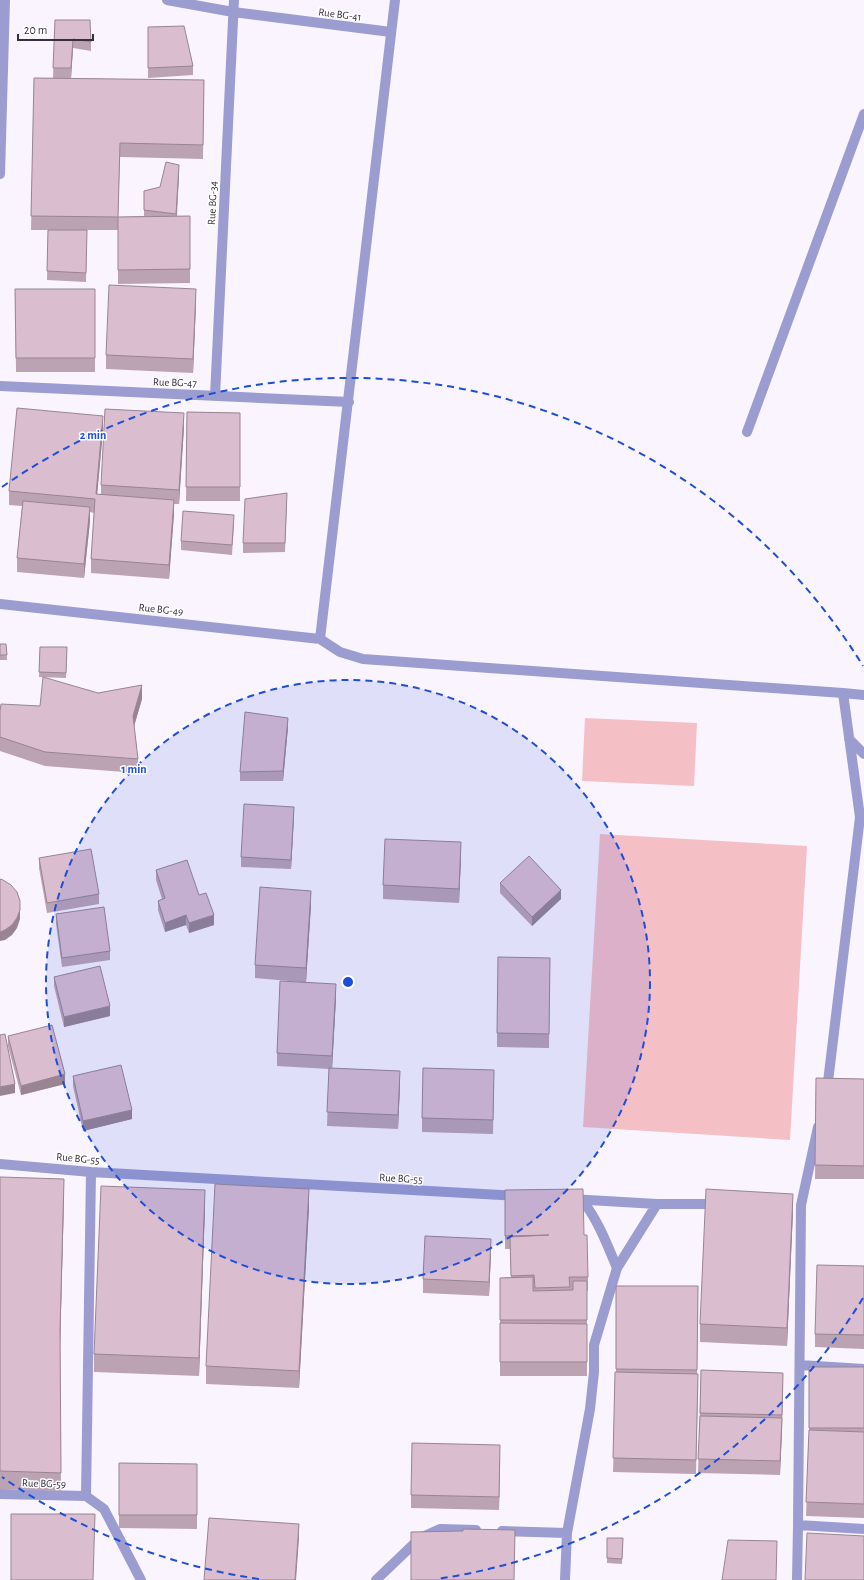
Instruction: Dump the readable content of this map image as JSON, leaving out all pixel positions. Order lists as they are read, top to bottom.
{
  "streets": {
    "street": [
      "Rue BG-41",
      "Rue BG-34",
      "Rue BG-47",
      "Rue BG-49",
      "Rue BG-55",
      "Rue BG-59"
    ]
  },
  "crossings": [
    ["Rue BG-41", "Rue BG-34"],
    ["Rue BG-34", "Rue BG-47"]
  ],
  "scale_bar": "20 m",
  "rings": ["2 min", "1 min"]
}
